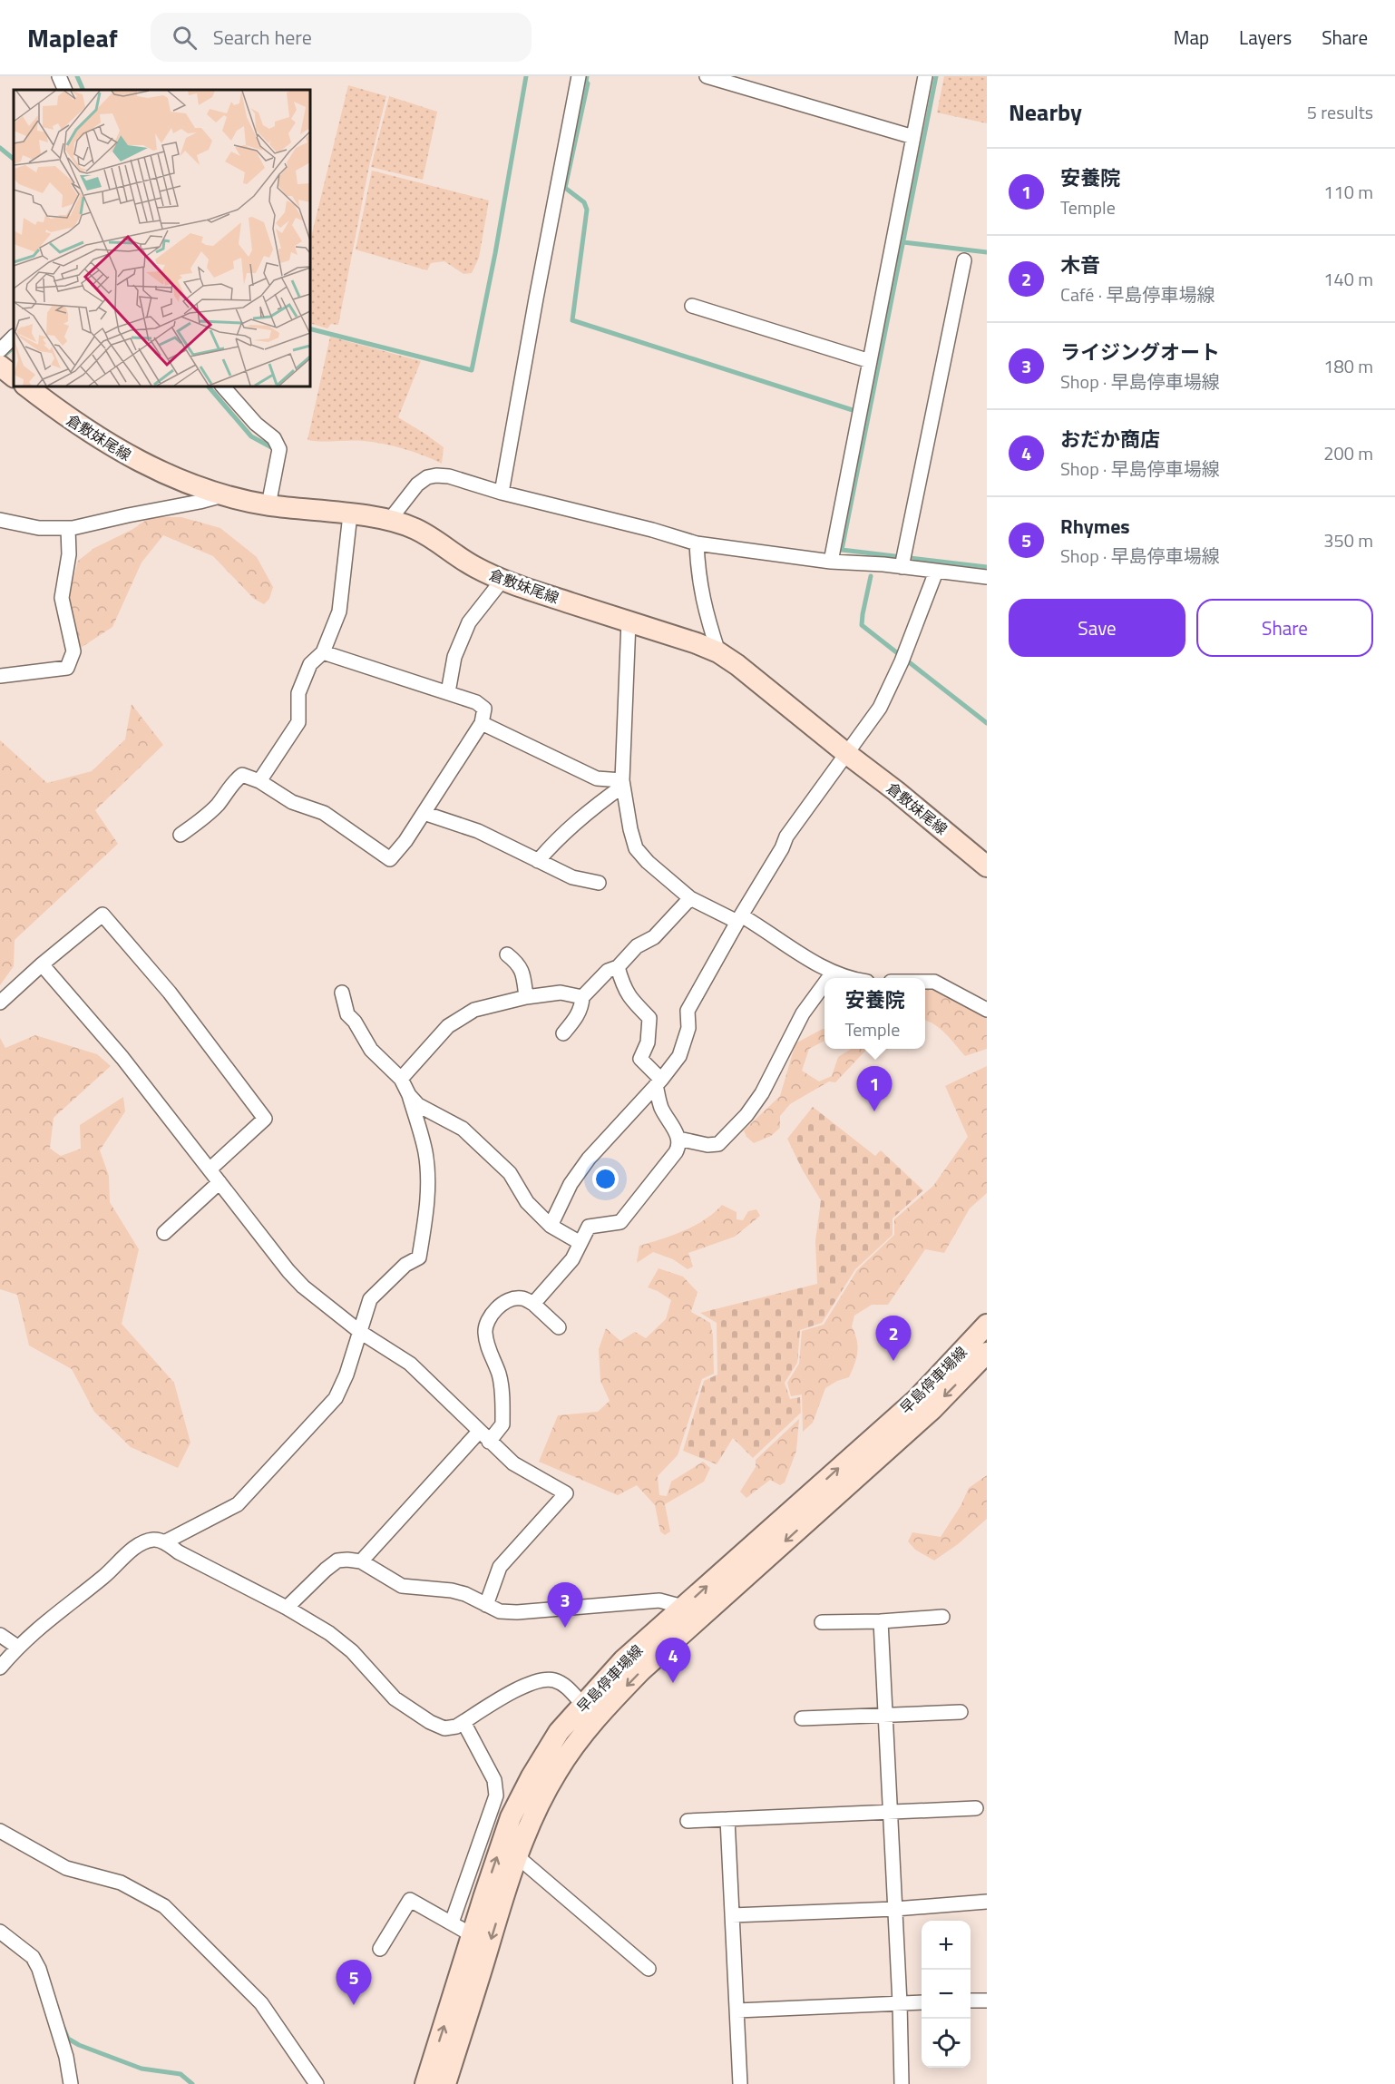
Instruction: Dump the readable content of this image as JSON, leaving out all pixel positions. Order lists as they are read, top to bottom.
{
  "streets": {
    "main road": ["倉敷妹尾線", "早島停車場線"]
  },
  "page": {
    "header": "Mapleaf",
    "search": "Search here",
    "nav": ["Map", "Layers", "Share"],
    "heading": ["Nearby", "5 results"],
    "list": [
      {
        "mark": "1",
        "name": "安養院",
        "note": "Temple",
        "value": "110 m"
      },
      {
        "mark": "2",
        "name": "木音",
        "note": "Café · 早島停車場線",
        "value": "140 m"
      },
      {
        "mark": "3",
        "name": "ライジングオート",
        "note": "Shop · 早島停車場線",
        "value": "180 m"
      },
      {
        "mark": "4",
        "name": "おだか商店",
        "note": "Shop · 早島停車場線",
        "value": "200 m"
      },
      {
        "mark": "5",
        "name": "Rhymes",
        "note": "Shop · 早島停車場線",
        "value": "350 m"
      }
    ],
    "buttons": ["Save", "Share"],
    "popup": ["安養院", "Temple"],
    "pins": [
      "1",
      "2",
      "3",
      "4",
      "5"
    ],
    "map_buttons": ["+", "−"]
  }
}
